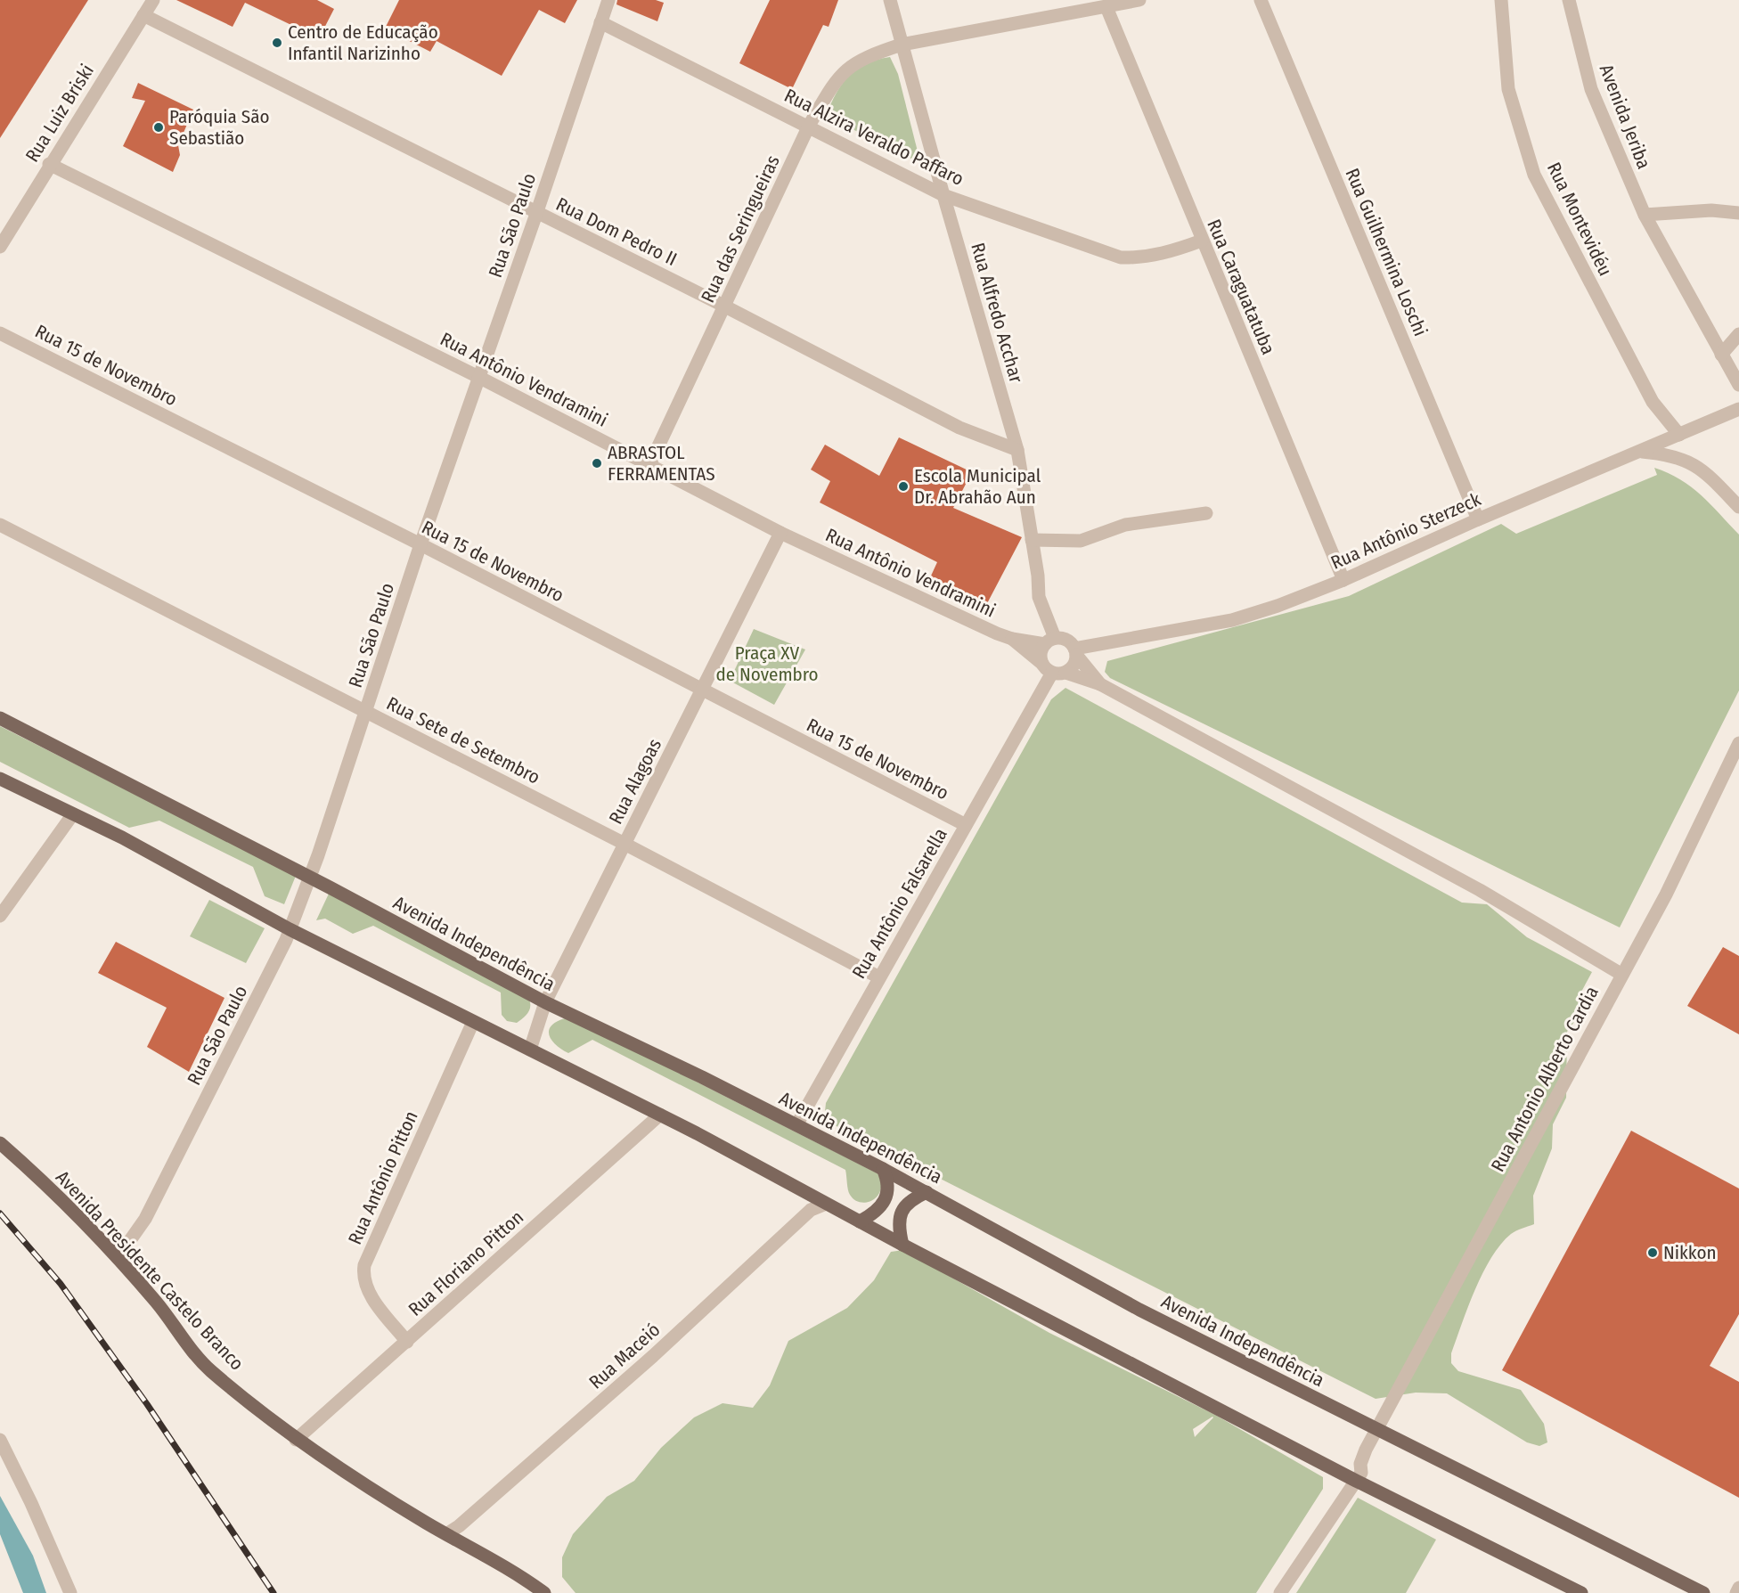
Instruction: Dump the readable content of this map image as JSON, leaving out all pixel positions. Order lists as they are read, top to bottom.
{
  "streets": {
    "main road": ["Avenida Independência", "Avenida Presidente Castelo Branco"],
    "street": [
      "Rua Luiz Briski",
      "Avenida Jeriba",
      "Rua Alzira Veraldo Paffaro",
      "Rua Montevidéu",
      "Rua São Paulo",
      "Rua das Seringueiras",
      "Rua Dom Pedro II",
      "Rua Guilhermina Loschi",
      "Rua Caraguatatuba",
      "Rua Alfredo Acchar",
      "Rua 15 de Novembro",
      "Rua Antônio Vendramini",
      "Rua Antônio Sterzeck",
      "Rua Sete de Setembro",
      "Rua Alagoas",
      "Rua Antônio Falsarella",
      "Rua Antonio Alberto Cardia",
      "Rua Antônio Pitton",
      "Rua Floriano Pitton",
      "Rua Maceió"
    ]
  },
  "crossings": [
    ["Rua Luiz Briski", "Rua Dom Pedro II"],
    ["Rua Luiz Briski", "Rua Antônio Vendramini"],
    ["Rua Alzira Veraldo Paffaro", "Rua São Paulo"],
    ["Rua Alzira Veraldo Paffaro", "Rua das Seringueiras"],
    ["Rua Alzira Veraldo Paffaro", "Rua Caraguatatuba"],
    ["Rua Alzira Veraldo Paffaro", "Rua Alfredo Acchar"],
    ["Rua Montevidéu", "Rua Antônio Sterzeck"],
    ["Rua São Paulo", "Rua Dom Pedro II"],
    ["Rua São Paulo", "Rua 15 de Novembro"],
    ["Rua São Paulo", "Rua Antônio Vendramini"],
    ["Rua São Paulo", "Rua Sete de Setembro"],
    ["Rua São Paulo", "Avenida Independência"],
    ["Rua São Paulo", "Avenida Presidente Castelo Branco"],
    ["Rua das Seringueiras", "Rua Dom Pedro II"],
    ["Rua das Seringueiras", "Rua Caraguatatuba"],
    ["Rua das Seringueiras", "Rua Alfredo Acchar"],
    ["Rua das Seringueiras", "Rua Antônio Vendramini"],
    ["Rua Dom Pedro II", "Rua Alfredo Acchar"],
    ["Rua Guilhermina Loschi", "Rua Antônio Sterzeck"],
    ["Rua Caraguatatuba", "Rua Antônio Sterzeck"],
    ["Rua Alfredo Acchar", "Rua Antônio Vendramini"],
    ["Rua Alfredo Acchar", "Rua Antônio Sterzeck"],
    ["Rua Alfredo Acchar", "Rua Antônio Falsarella"],
    ["Rua 15 de Novembro", "Rua Alagoas"],
    ["Rua 15 de Novembro", "Rua Antônio Falsarella"],
    ["Rua Antônio Vendramini", "Rua Antônio Sterzeck"],
    ["Rua Antônio Vendramini", "Rua Alagoas"],
    ["Rua Antônio Vendramini", "Rua Antônio Falsarella"],
    ["Rua Antônio Sterzeck", "Rua Antônio Falsarella"],
    ["Rua Sete de Setembro", "Rua Alagoas"],
    ["Rua Sete de Setembro", "Rua Antônio Falsarella"],
    ["Rua Alagoas", "Avenida Independência"],
    ["Rua Antônio Falsarella", "Avenida Independência"],
    ["Avenida Independência", "Rua Antonio Alberto Cardia"],
    ["Rua Antônio Pitton", "Rua Floriano Pitton"],
    ["Rua Floriano Pitton", "Avenida Presidente Castelo Branco"],
    ["Avenida Presidente Castelo Branco", "Rua Maceió"]
  ],
  "parks": ["Praça XV de Novembro"],
  "places": [
    "Centro de Educação Infantil Narizinho",
    "Paróquia São Sebastião",
    "ABRASTOL FERRAMENTAS",
    "Escola Municipal Dr. Abrahão Aun",
    "Nikkon"
  ]
}
